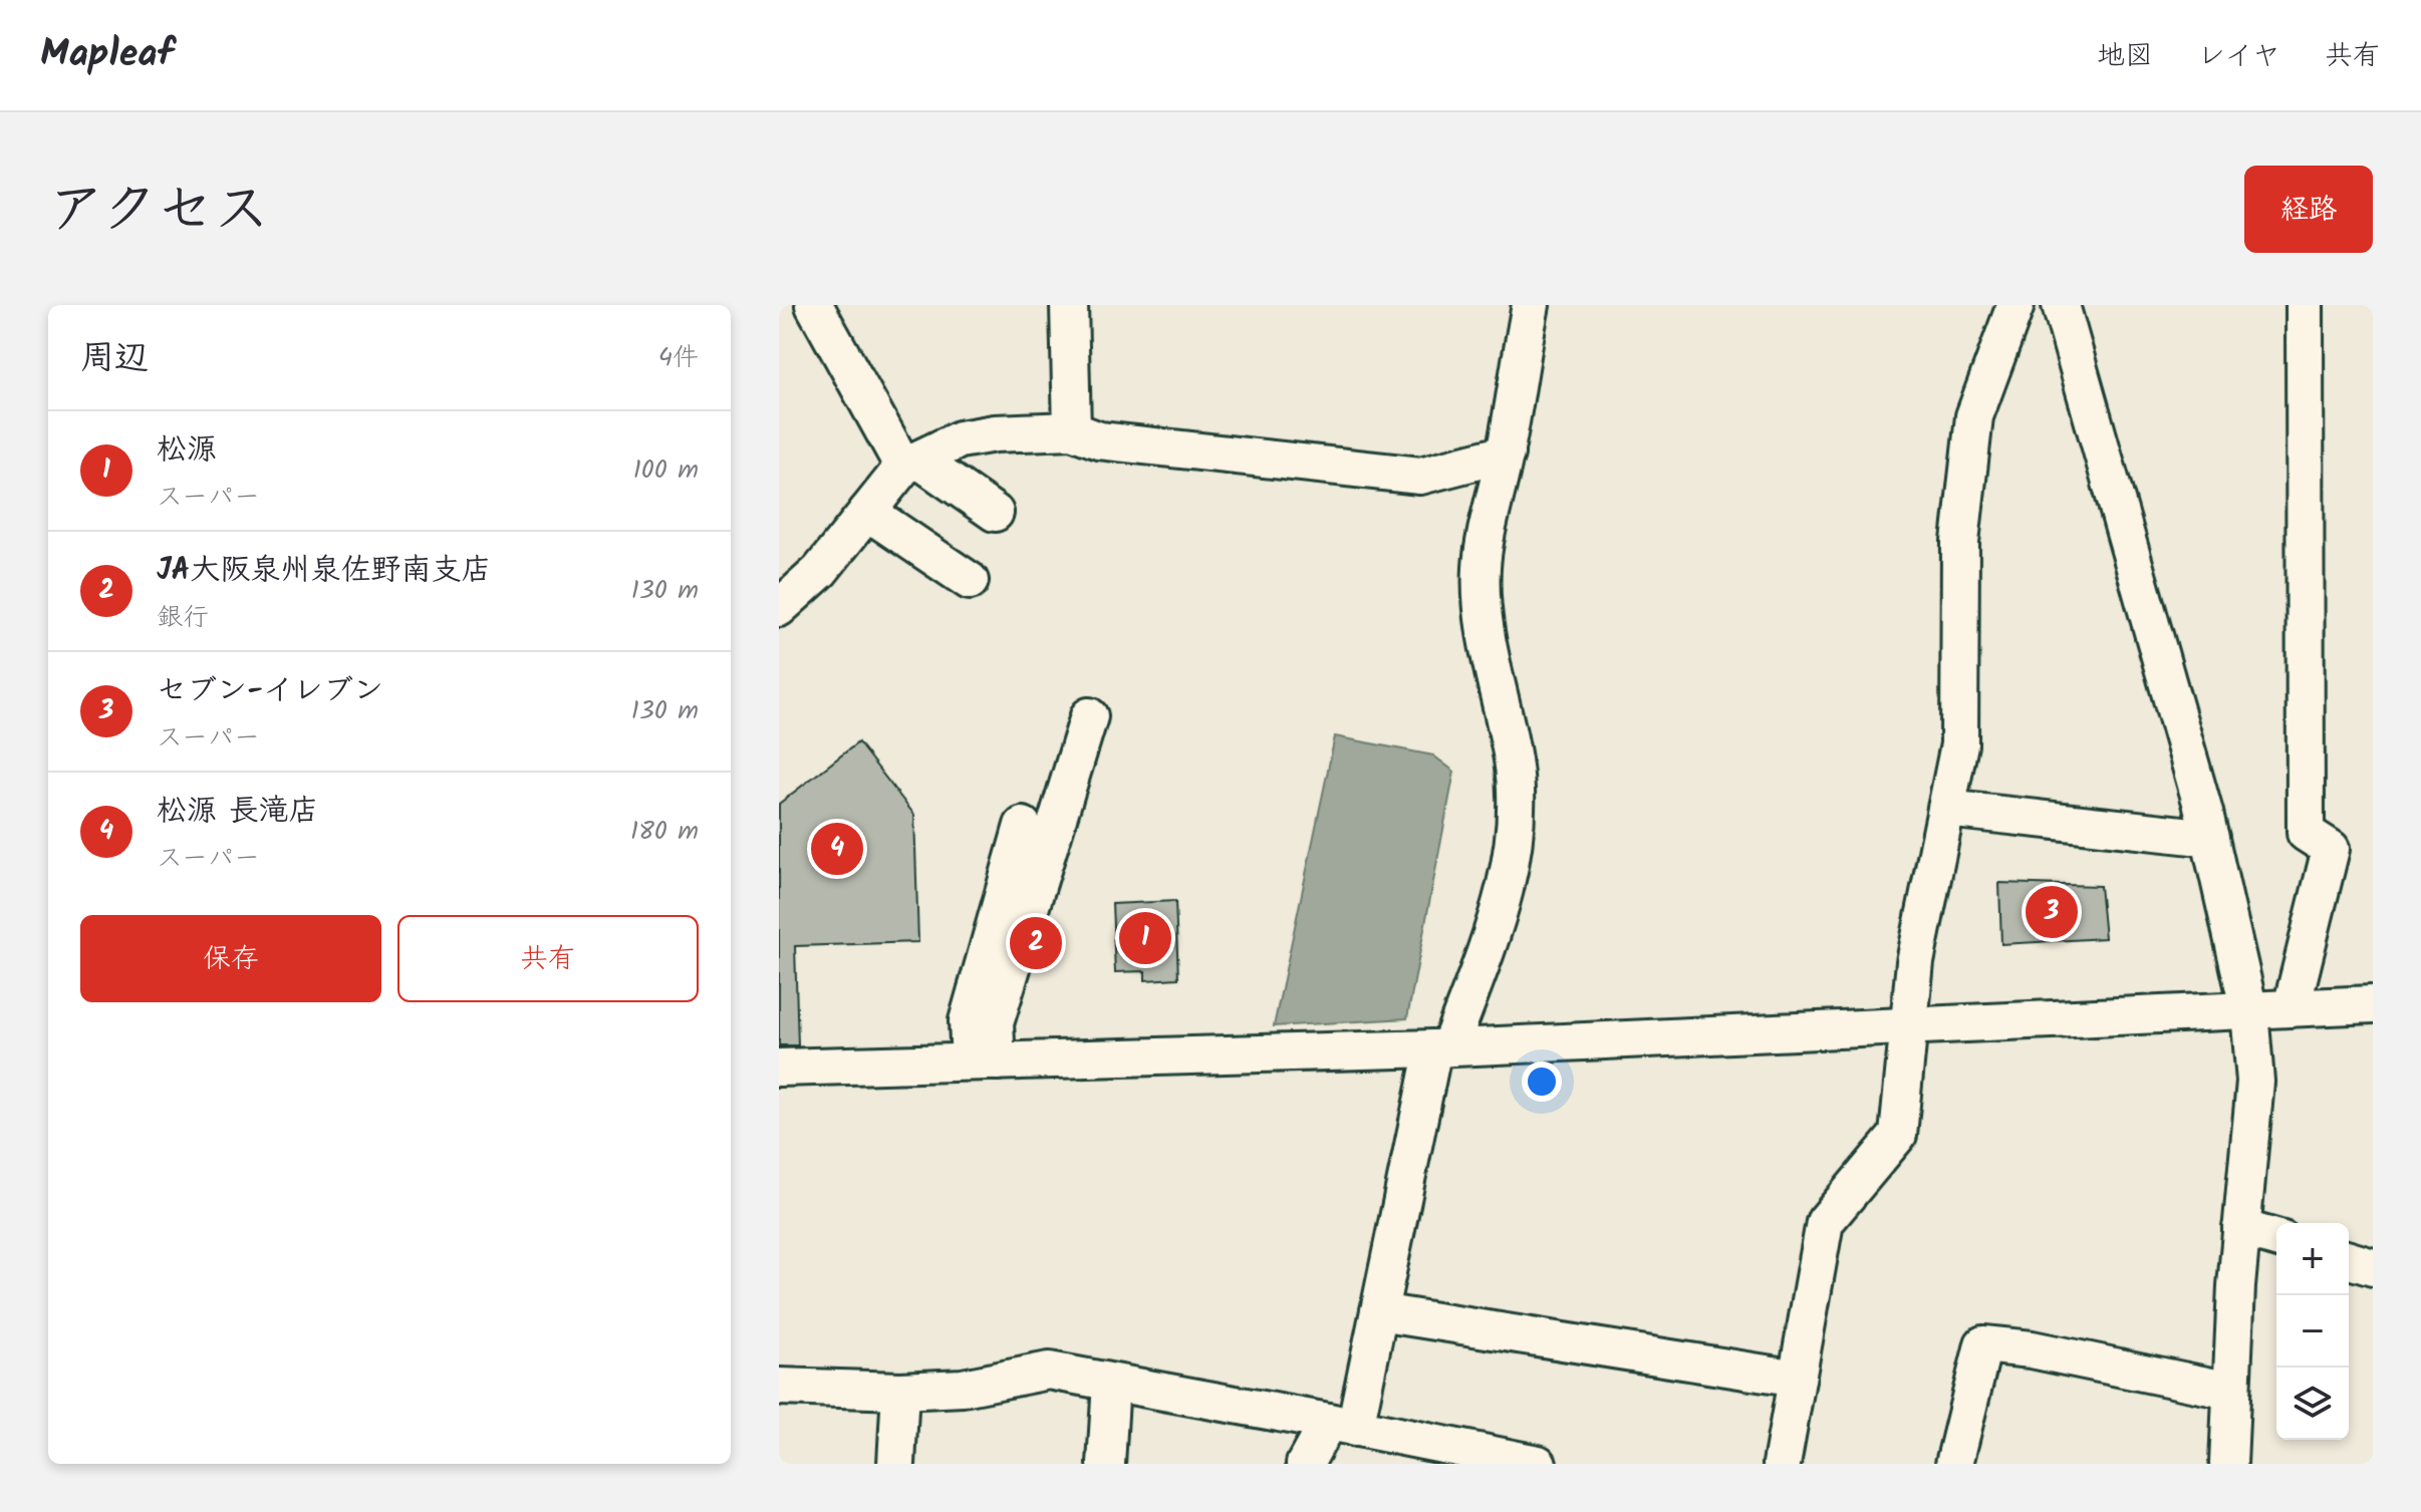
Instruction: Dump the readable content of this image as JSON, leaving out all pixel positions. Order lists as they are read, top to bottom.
{
  "page": {
    "header": "Mapleaf",
    "nav": ["地図", "レイヤ", "共有"],
    "title": "アクセス",
    "buttons": [
      "経路",
      ["保存", "共有"]
    ],
    "heading": ["周辺", "4件"],
    "list": [
      {
        "mark": "1",
        "name": "松源",
        "note": "スーパー",
        "value": "100 m"
      },
      {
        "mark": "2",
        "name": "JA大阪泉州泉佐野南支店",
        "note": "銀行",
        "value": "130 m"
      },
      {
        "mark": "3",
        "name": "セブン-イレブン",
        "note": "スーパー",
        "value": "130 m"
      },
      {
        "mark": "4",
        "name": "松源 長滝店",
        "note": "スーパー",
        "value": "180 m"
      }
    ],
    "pins": [
      "4",
      "3",
      "1",
      "2"
    ],
    "map_buttons": ["+", "−"]
  }
}
